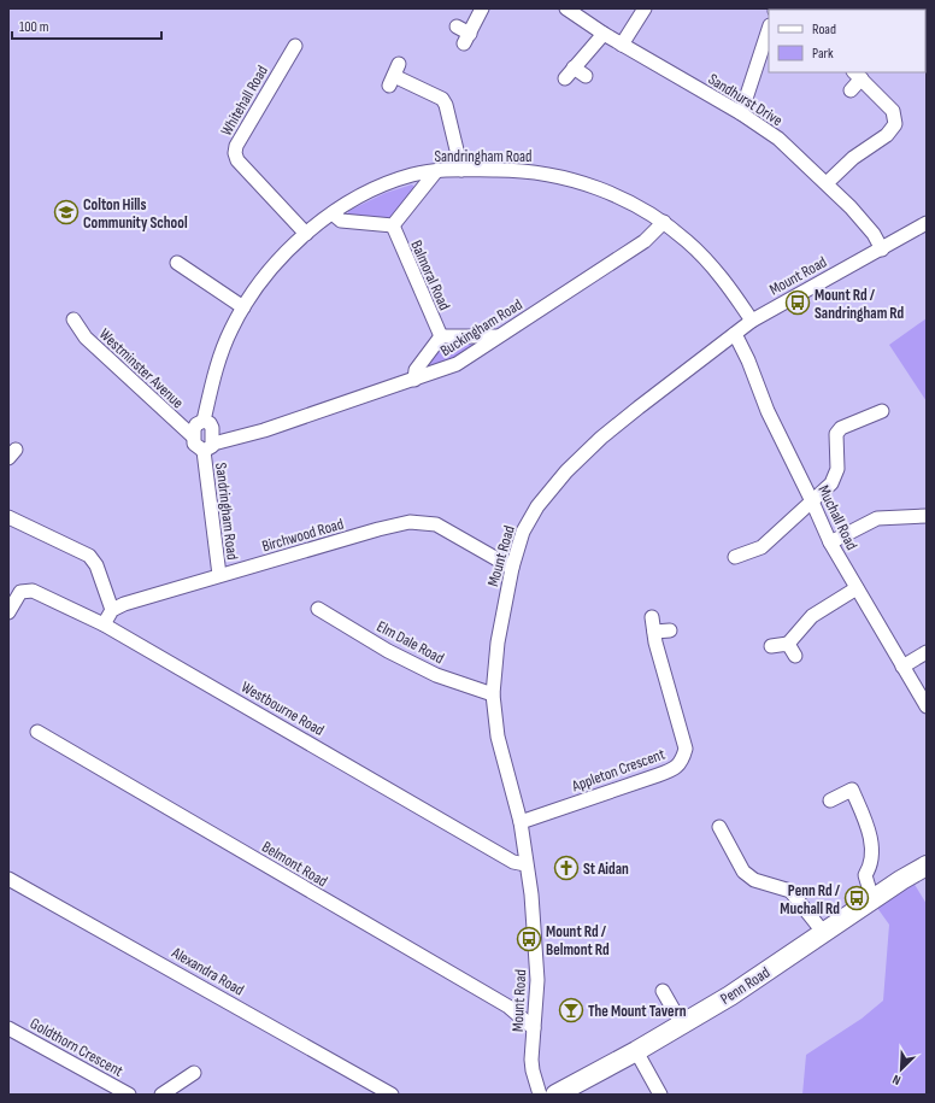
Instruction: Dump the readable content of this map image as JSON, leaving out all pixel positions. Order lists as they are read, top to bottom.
{
  "streets": {
    "highway": ["Penn Road"],
    "street": [
      "Sandhurst Drive",
      "Whitehall Road",
      "Sandringham Road",
      "Balmoral Road",
      "Mount Road",
      "Buckingham Road",
      "Westminster Avenue",
      "Muchall Road",
      "Birchwood Road",
      "Elm Dale Road",
      "Westbourne Road",
      "Appleton Crescent",
      "Belmont Road",
      "Alexandra Road",
      "Goldthorn Crescent"
    ]
  },
  "crossings": [
    ["Sandhurst Drive", "Mount Road"],
    ["Whitehall Road", "Sandringham Road"],
    ["Sandringham Road", "Mount Road"],
    ["Sandringham Road", "Buckingham Road"],
    ["Sandringham Road", "Westminster Avenue"],
    ["Sandringham Road", "Birchwood Road"],
    ["Mount Road", "Muchall Road"],
    ["Mount Road", "Birchwood Road"],
    ["Mount Road", "Elm Dale Road"],
    ["Mount Road", "Westbourne Road"],
    ["Mount Road", "Appleton Crescent"],
    ["Mount Road", "Belmont Road"],
    ["Buckingham Road", "Westminster Avenue"]
  ],
  "places": {
    "school or university": ["Colton Hills Community School"],
    "bus stop": ["Mount Rd / Sandringham Rd", "Penn Rd / Muchall Rd", "Mount Rd / Belmont Rd"],
    "church": ["St Aidan"],
    "bar": ["The Mount Tavern"]
  },
  "legend": ["Road", "Park"],
  "scale_bar": "100 m",
  "north": "bottom left"
}
